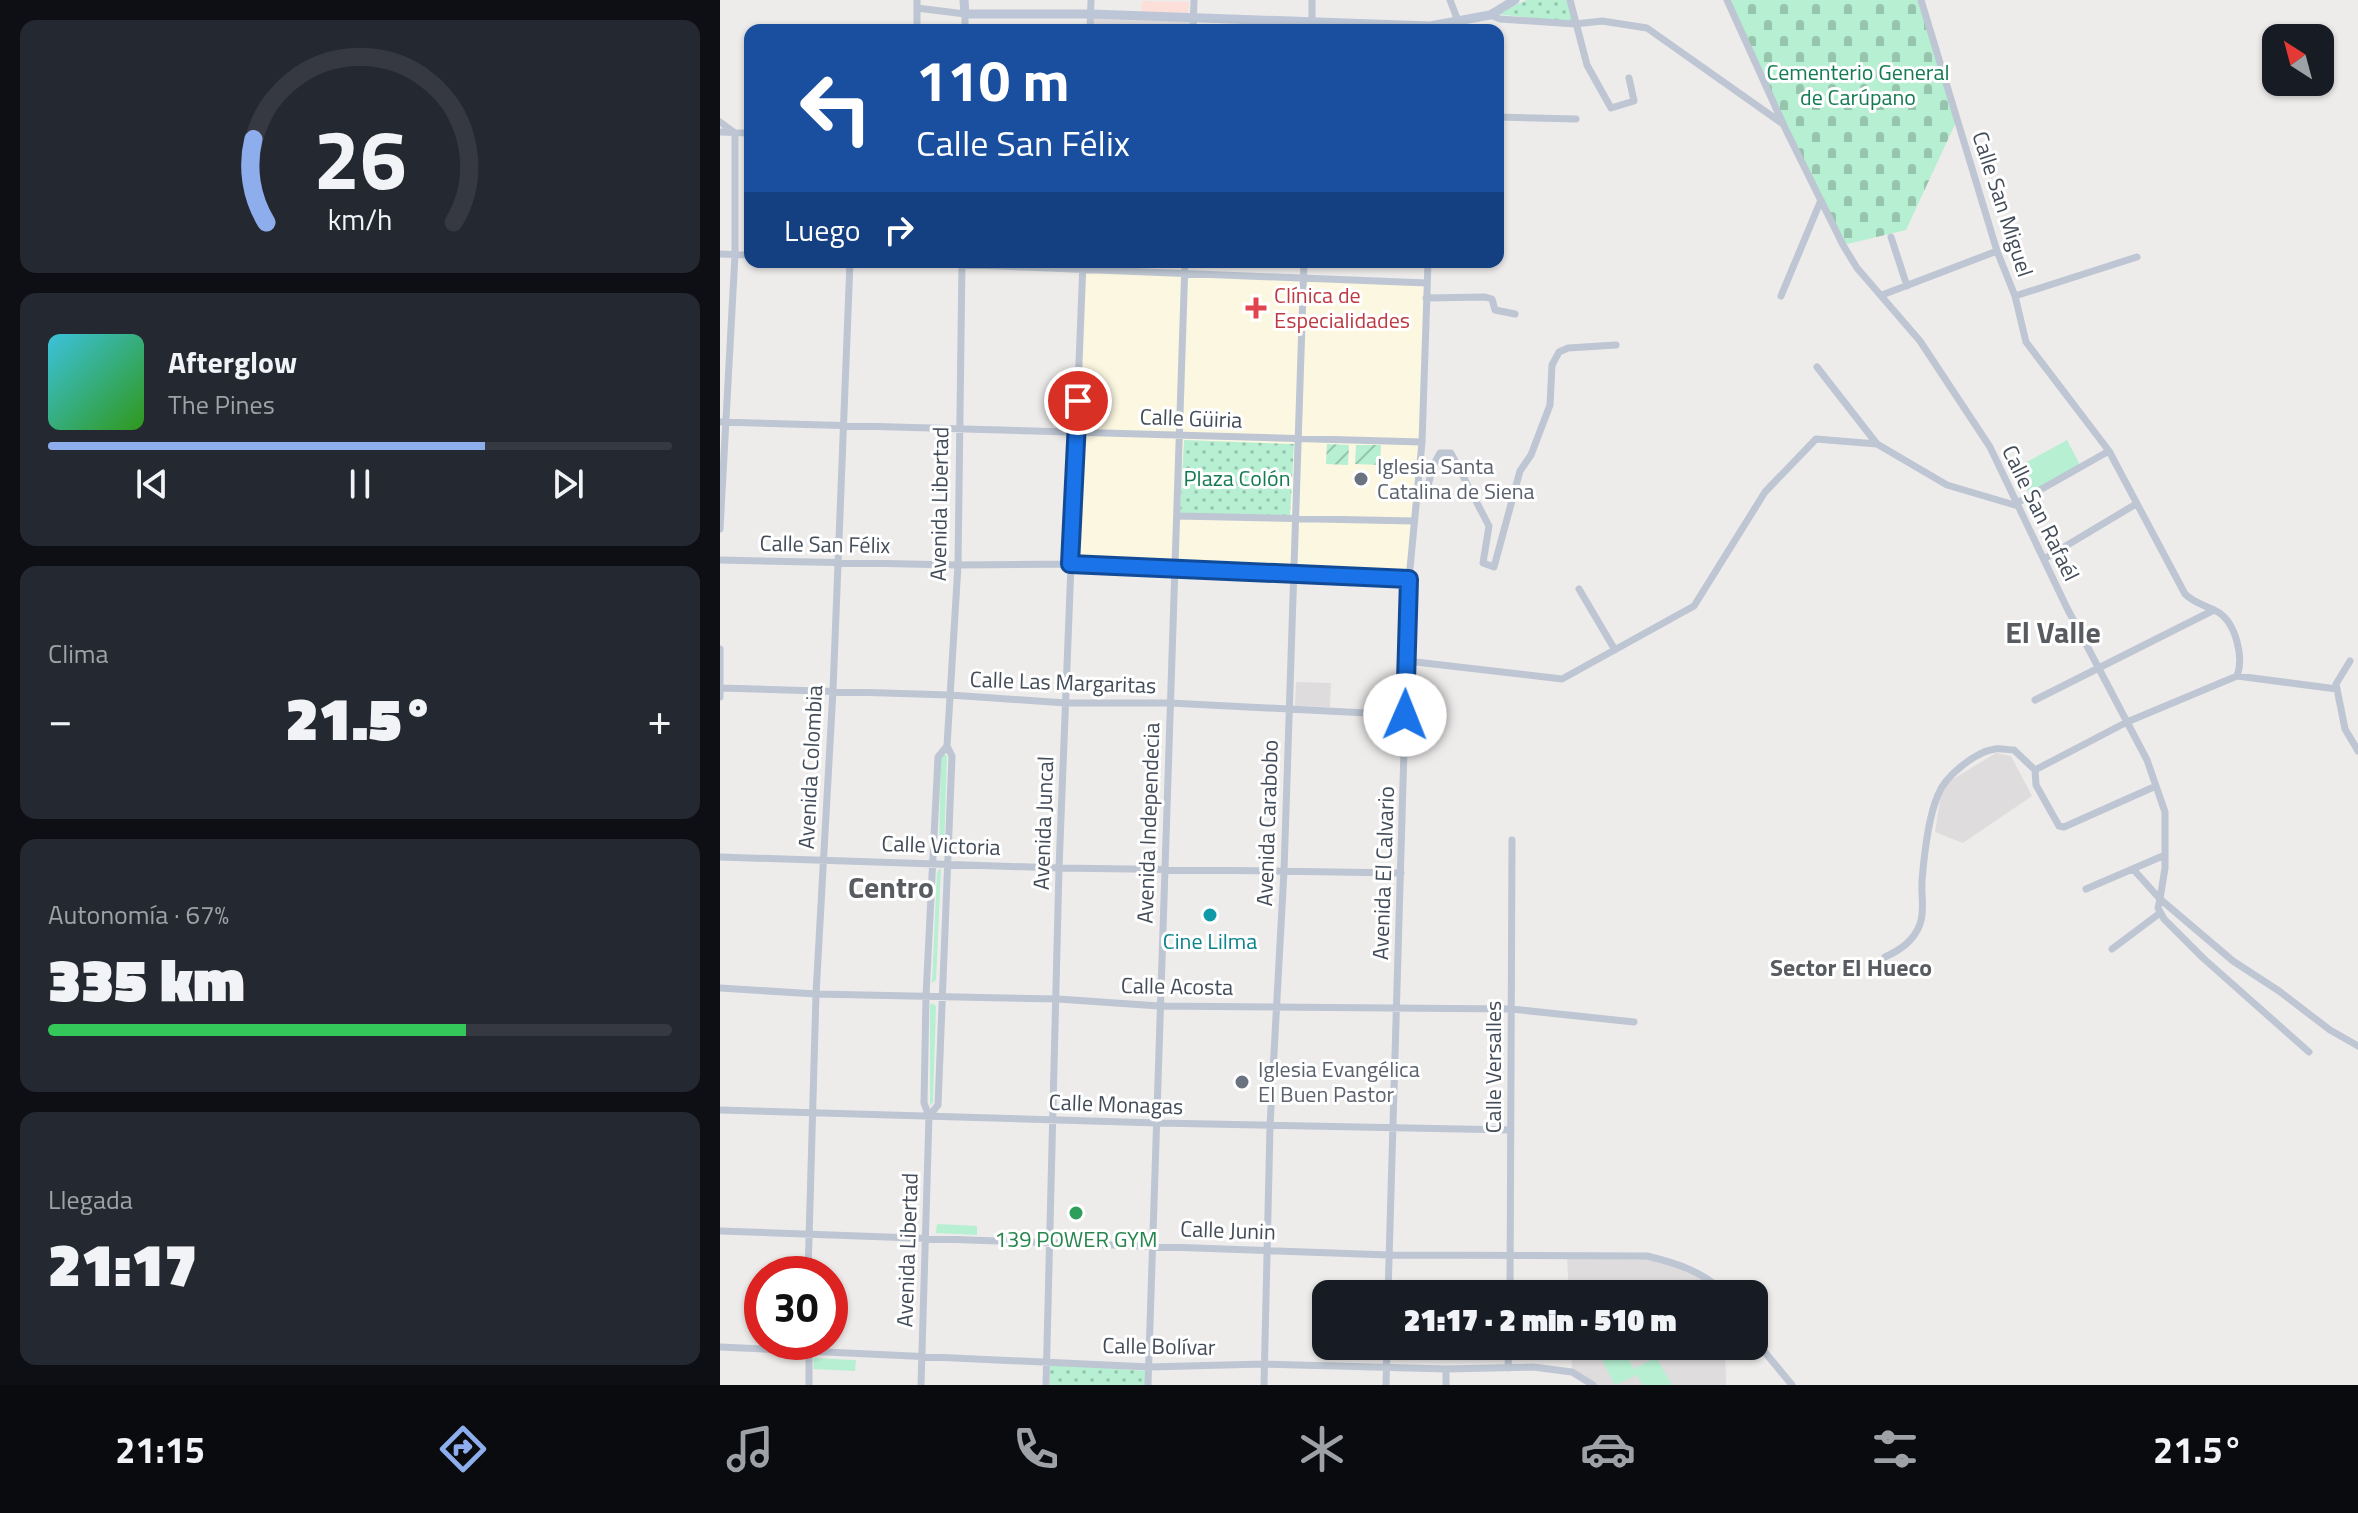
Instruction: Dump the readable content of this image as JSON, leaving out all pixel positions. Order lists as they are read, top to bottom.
{
  "streets": {
    "street": [
      "Calle San Miguel",
      "Calle Güiria",
      "Avenida Libertad",
      "Calle San Rafaél",
      "Calle San Félix",
      "Calle Las Margaritas",
      "Avenida Colombia",
      "Avenida Juncal",
      "Avenida Independecia",
      "Avenida Carabobo",
      "Calle Victoria",
      "Avenida El Calvario",
      "Calle Acosta",
      "Calle Versalles",
      "Calle Monagas",
      "Calle Junin",
      "Calle Bolívar"
    ]
  },
  "crossings": [
    ["Calle Güiria", "Avenida Libertad"],
    ["Calle Güiria", "Avenida Colombia"],
    ["Calle Güiria", "Avenida Juncal"],
    ["Calle Güiria", "Avenida Independecia"],
    ["Calle Güiria", "Avenida Carabobo"],
    ["Calle Güiria", "Avenida El Calvario"],
    ["Avenida Libertad", "Calle San Félix"],
    ["Avenida Libertad", "Calle Las Margaritas"],
    ["Avenida Libertad", "Calle Victoria"],
    ["Avenida Libertad", "Calle Acosta"],
    ["Avenida Libertad", "Calle Monagas"],
    ["Avenida Libertad", "Calle Junin"],
    ["Avenida Libertad", "Calle Bolívar"],
    ["Calle San Félix", "Avenida Colombia"],
    ["Calle San Félix", "Avenida Juncal"],
    ["Calle San Félix", "Avenida Independecia"],
    ["Calle San Félix", "Avenida Carabobo"],
    ["Calle San Félix", "Avenida El Calvario"],
    ["Calle Las Margaritas", "Avenida Colombia"],
    ["Calle Las Margaritas", "Avenida Juncal"],
    ["Calle Las Margaritas", "Avenida Independecia"],
    ["Calle Las Margaritas", "Avenida Carabobo"],
    ["Calle Las Margaritas", "Avenida El Calvario"],
    ["Avenida Colombia", "Calle Victoria"],
    ["Avenida Colombia", "Calle Acosta"],
    ["Avenida Colombia", "Calle Monagas"],
    ["Avenida Colombia", "Calle Junin"],
    ["Avenida Juncal", "Calle Victoria"],
    ["Avenida Juncal", "Calle Acosta"],
    ["Avenida Juncal", "Calle Monagas"],
    ["Avenida Juncal", "Calle Junin"],
    ["Avenida Juncal", "Calle Bolívar"],
    ["Avenida Independecia", "Calle Victoria"],
    ["Avenida Independecia", "Calle Acosta"],
    ["Avenida Independecia", "Calle Monagas"],
    ["Avenida Independecia", "Calle Junin"],
    ["Avenida Independecia", "Calle Bolívar"],
    ["Avenida Carabobo", "Calle Victoria"],
    ["Avenida Carabobo", "Calle Acosta"],
    ["Avenida Carabobo", "Calle Monagas"],
    ["Avenida Carabobo", "Calle Junin"],
    ["Avenida Carabobo", "Calle Bolívar"],
    ["Calle Victoria", "Avenida El Calvario"],
    ["Avenida El Calvario", "Calle Acosta"],
    ["Avenida El Calvario", "Calle Monagas"],
    ["Avenida El Calvario", "Calle Junin"],
    ["Calle Acosta", "Calle Versalles"],
    ["Calle Versalles", "Calle Monagas"],
    ["Calle Versalles", "Calle Junin"]
  ],
  "districts": ["El Valle", "Centro", "Sector El Hueco"],
  "parks": ["Cementerio General de Carúpano", "Plaza Colón"],
  "places": {
    "health": ["Clínica de Especialidades"],
    "other": [
      "Iglesia Santa Catalina de Siena",
      "Cine Lilma",
      "Iglesia Evangélica El Buen Pastor",
      "139 POWER GYM"
    ]
  },
  "north": "top left",
  "page": {
    "turn": ["110 m", "Calle San Félix"],
    "then": "Luego",
    "song": ["Afterglow", "The Pines"],
    "tile": [
      "Clima",
      ["Autonomía · 67%", "335 km"],
      ["Llegada", "21:17"]
    ],
    "heat": ["−", "21.5°", "+"],
    "limit": "30",
    "trip": "21:17 · 2 min · 510 m",
    "tabs": ["21:15", "21.5°"],
    "gauge": ["26", "km/h"]
  }
}
